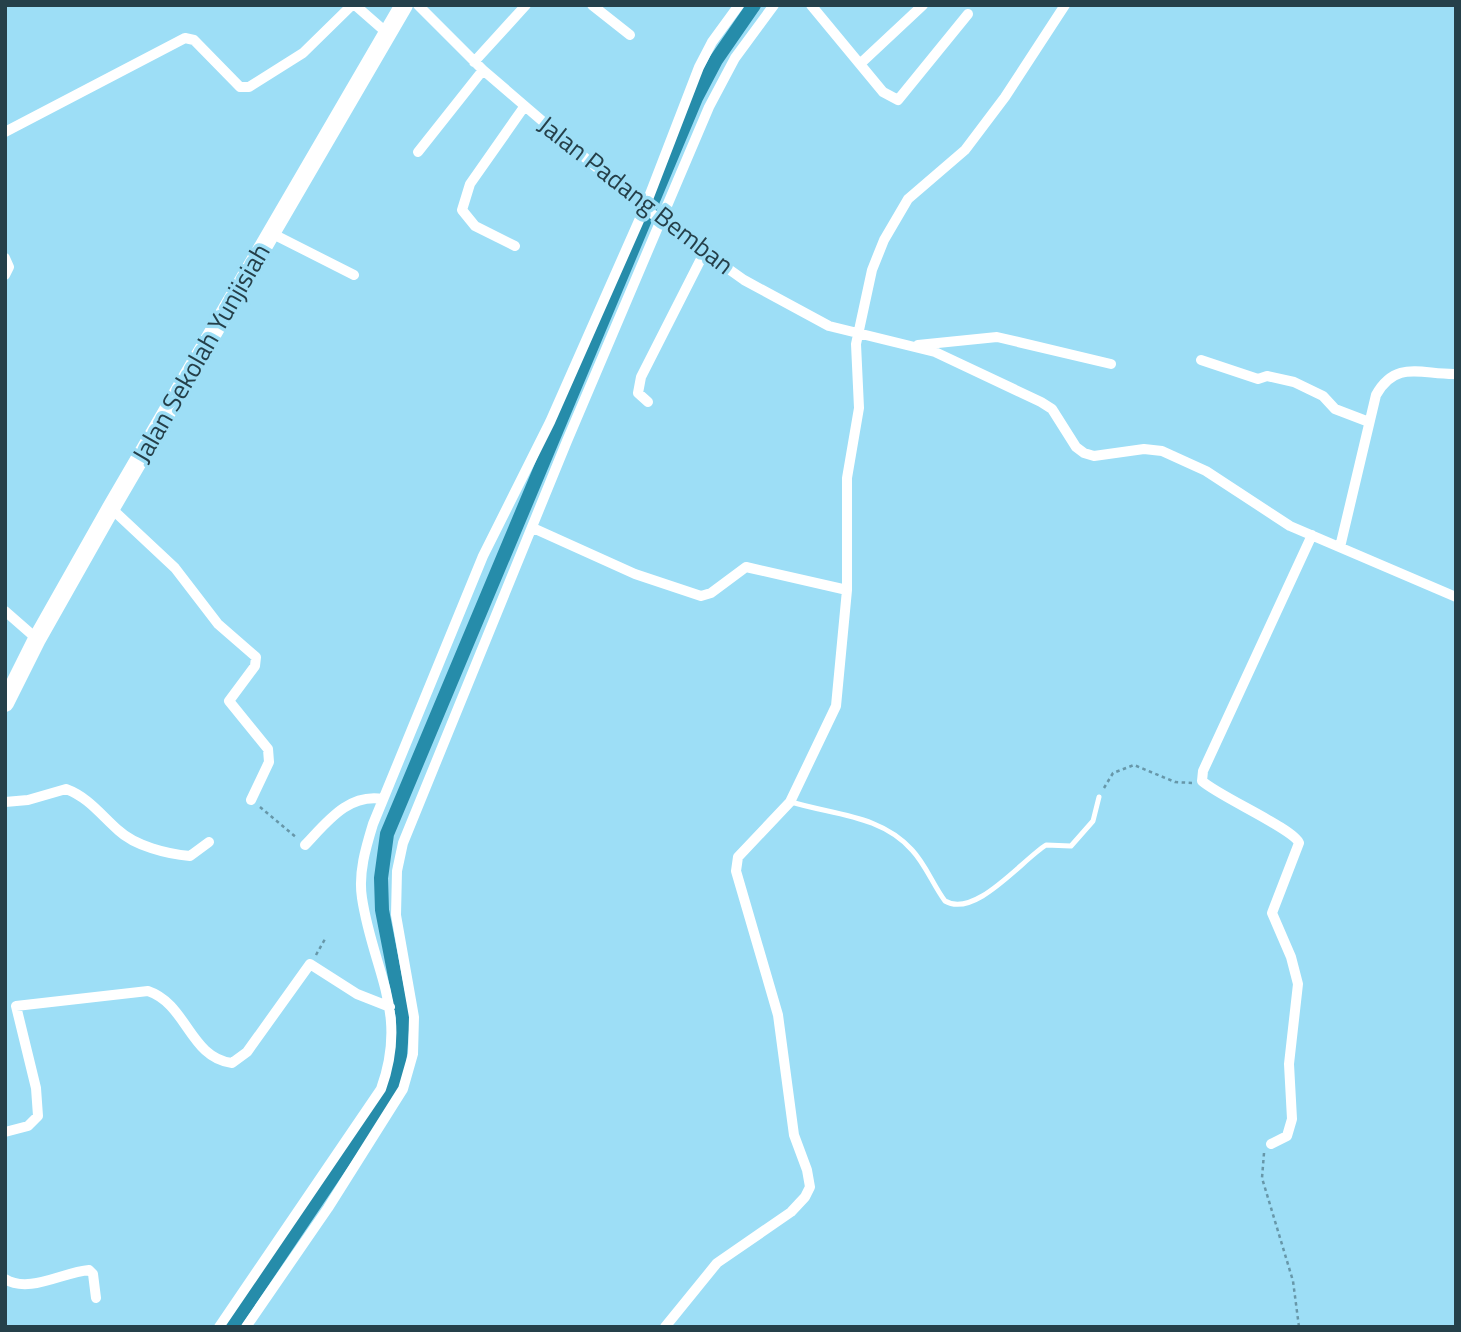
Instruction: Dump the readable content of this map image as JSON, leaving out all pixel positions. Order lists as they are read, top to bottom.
{
  "streets": {
    "main road": ["Jalan Sekolah Yunjisiah"],
    "street": ["Jalan Padang Bemban"]
  }
}
